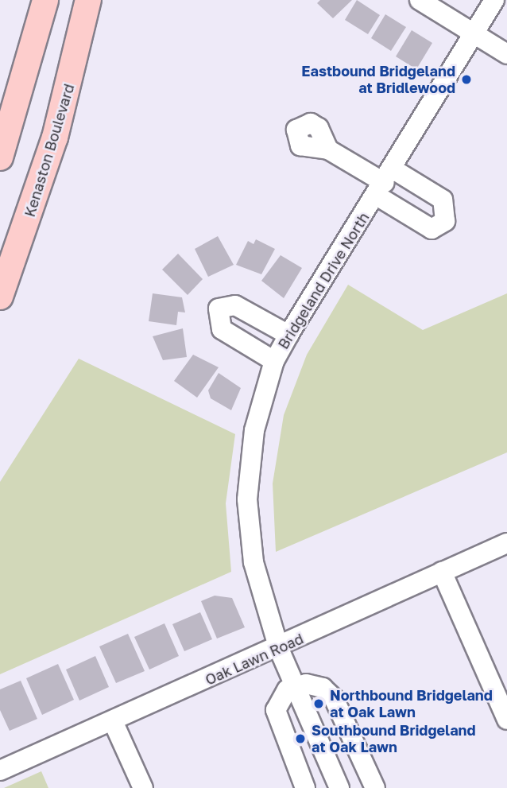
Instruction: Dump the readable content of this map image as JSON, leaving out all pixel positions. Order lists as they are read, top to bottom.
{
  "streets": {
    "main road": ["Kenaston Boulevard"],
    "street": ["Bridgeland Drive North", "Oak Lawn Road"]
  },
  "crossings": [
    ["Bridgeland Drive North", "Oak Lawn Road"]
  ],
  "places": ["Eastbound Bridgeland at Bridlewood", "Northbound Bridgeland at Oak Lawn", "Southbound Bridgeland at Oak Lawn"]
}
